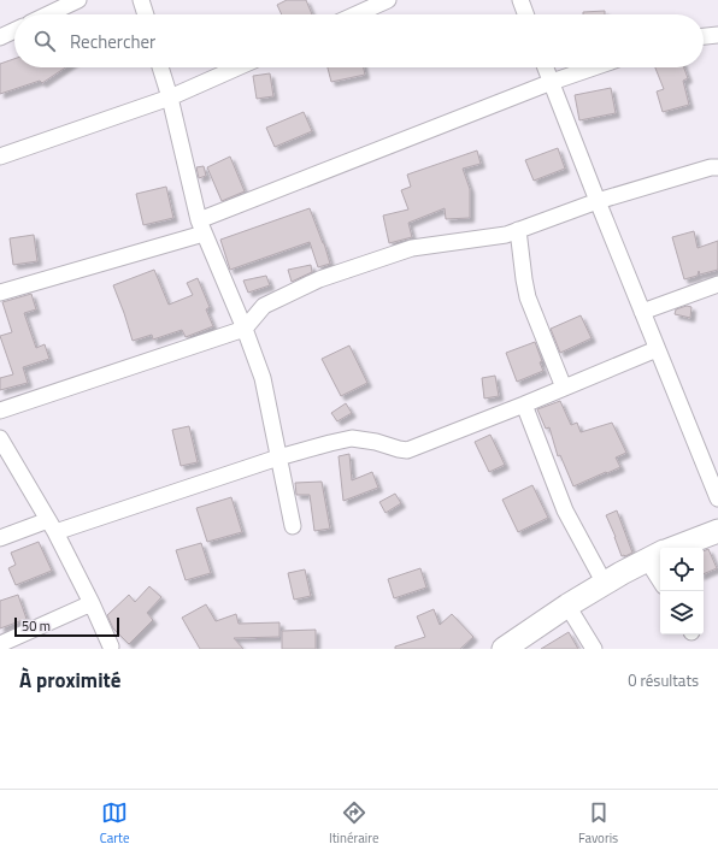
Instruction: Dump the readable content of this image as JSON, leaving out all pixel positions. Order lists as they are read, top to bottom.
{
  "scale_bar": "50 m",
  "page": {
    "search": "Rechercher",
    "scale": "50 m",
    "heading": ["À proximité", "0 résultats"],
    "nav": ["Carte", "Itinéraire", "Favoris"]
  }
}
